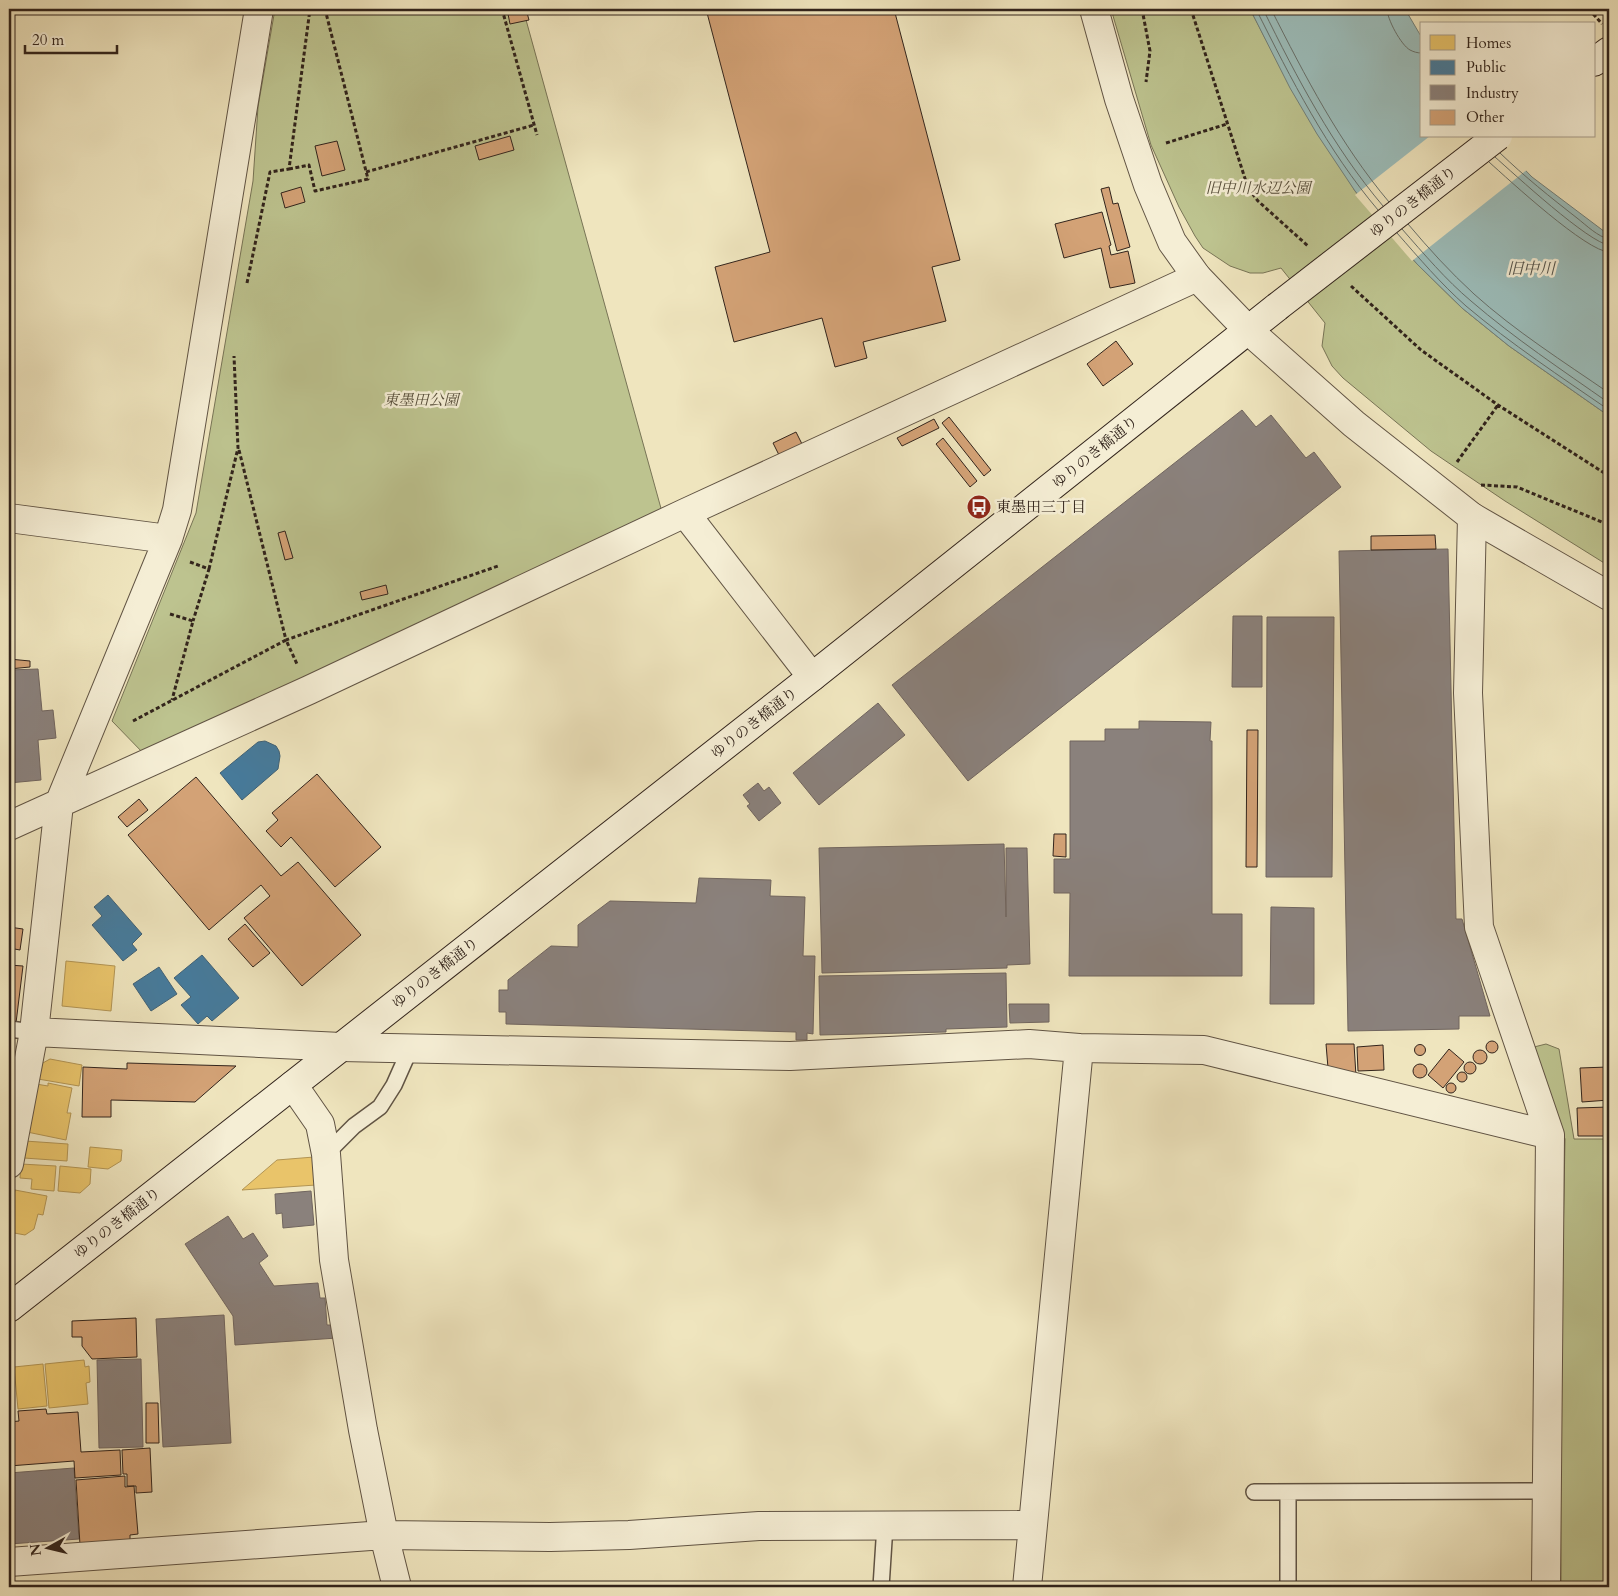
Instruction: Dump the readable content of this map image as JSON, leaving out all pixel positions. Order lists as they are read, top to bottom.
{
  "streets": {
    "street": ["ゆりのき橋通り"]
  },
  "water": ["旧中川"],
  "parks": ["旧中川水辺公園", "東墨田公園"],
  "places": {
    "bus stop": ["東墨田三丁目"]
  },
  "legend": [
    "Homes",
    "Public",
    "Industry",
    "Other"
  ],
  "scale_bar": "20 m",
  "north": "left"
}
